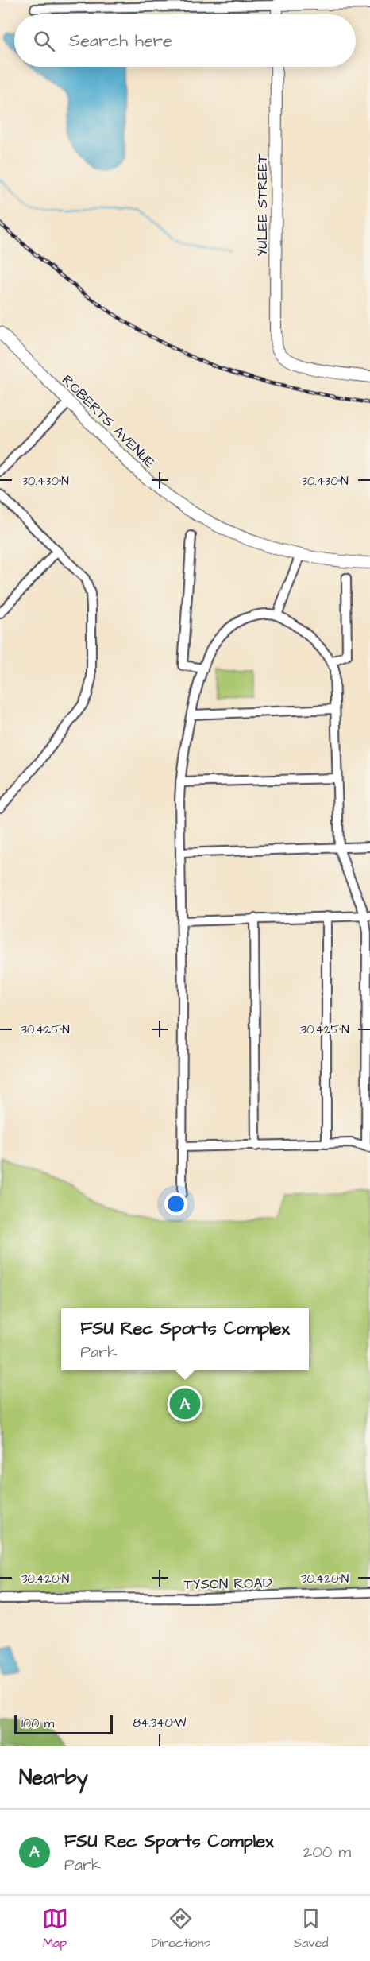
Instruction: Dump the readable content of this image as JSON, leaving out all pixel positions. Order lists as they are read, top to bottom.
{
  "streets": {
    "street": ["YULEE STREET", "ROBERTS AVENUE", "TYSON ROAD"]
  },
  "scale_bar": "100 m",
  "page": {
    "search": "Search here",
    "popup": ["FSU Rec Sports Complex", "Park"],
    "pins": "A",
    "scale": "100 m",
    "heading": "Nearby",
    "list": [
      {
        "mark": "A",
        "name": "FSU Rec Sports Complex",
        "note": "Park",
        "value": "200 m"
      }
    ],
    "nav": ["Map", "Directions", "Saved"]
  },
  "coordinates": [
    "30.430°N",
    "30.425°N",
    "30.420°N",
    "84.340°W"
  ]
}
